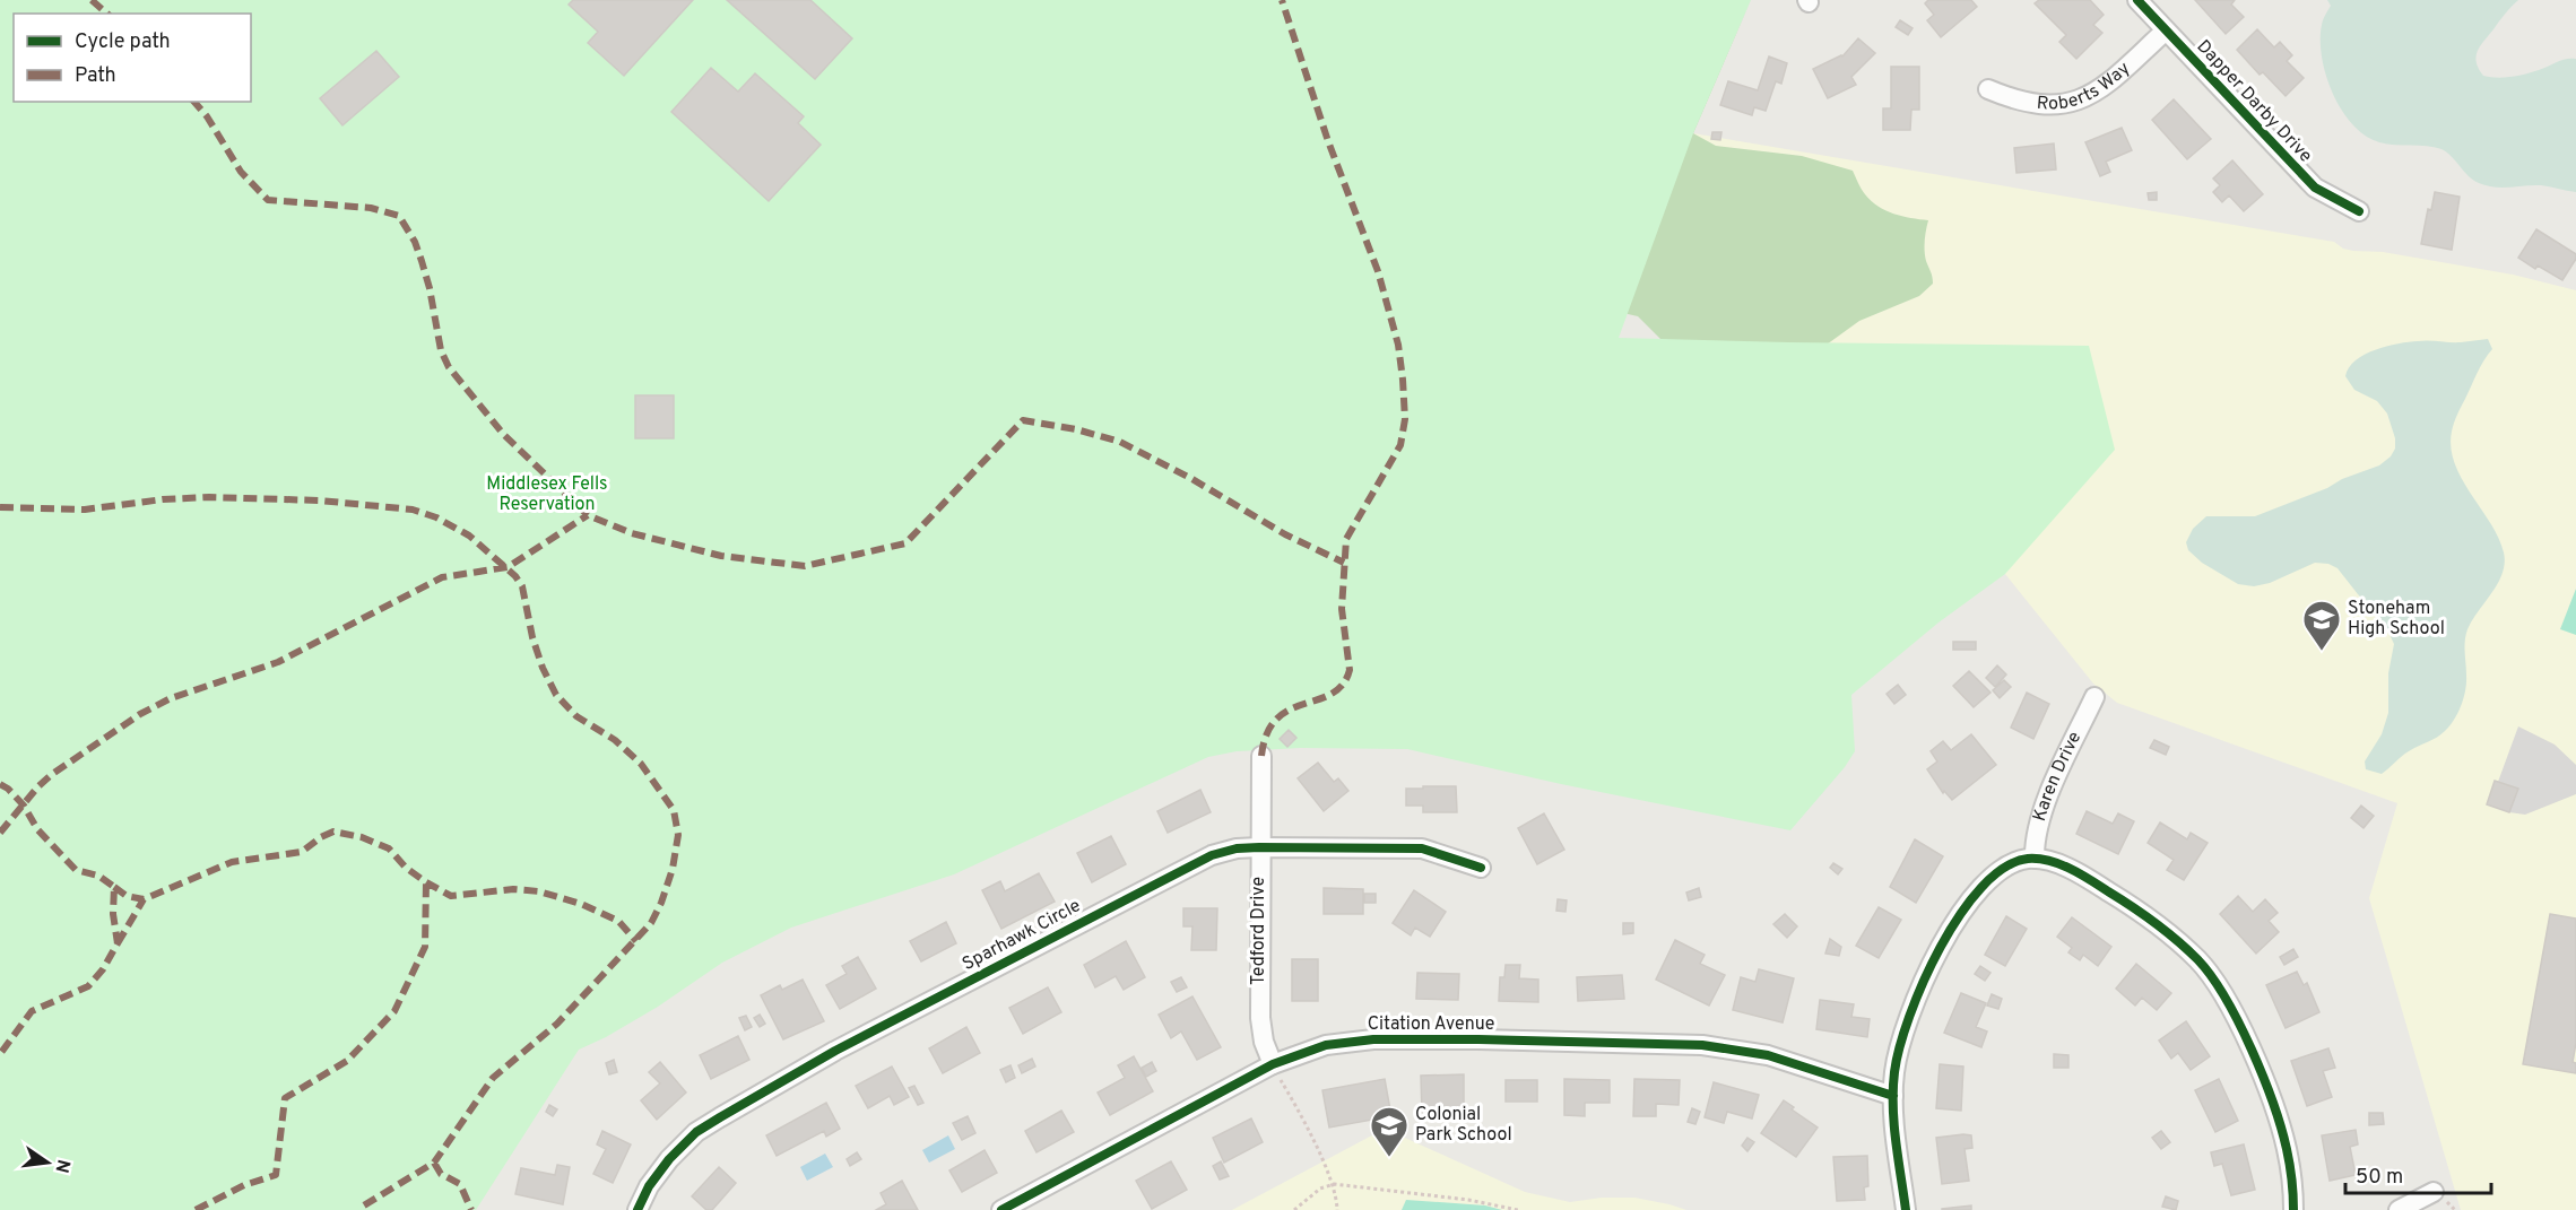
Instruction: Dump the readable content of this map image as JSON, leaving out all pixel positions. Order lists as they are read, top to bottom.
{
  "streets": {
    "street": [
      "Roberts Way",
      "Dapper Darby Drive",
      "Karen Drive",
      "Tedford Drive",
      "Sparhawk Circle",
      "Citation Avenue"
    ]
  },
  "crossings": [
    ["Roberts Way", "Dapper Darby Drive"],
    ["Tedford Drive", "Sparhawk Circle"],
    ["Tedford Drive", "Citation Avenue"]
  ],
  "parks": ["Middlesex Fells Reservation"],
  "places": {
    "school or university": ["Stoneham High School", "Colonial Park School"]
  },
  "legend": ["Cycle path", "Path"],
  "scale_bar": "50 m",
  "north": "right"
}
